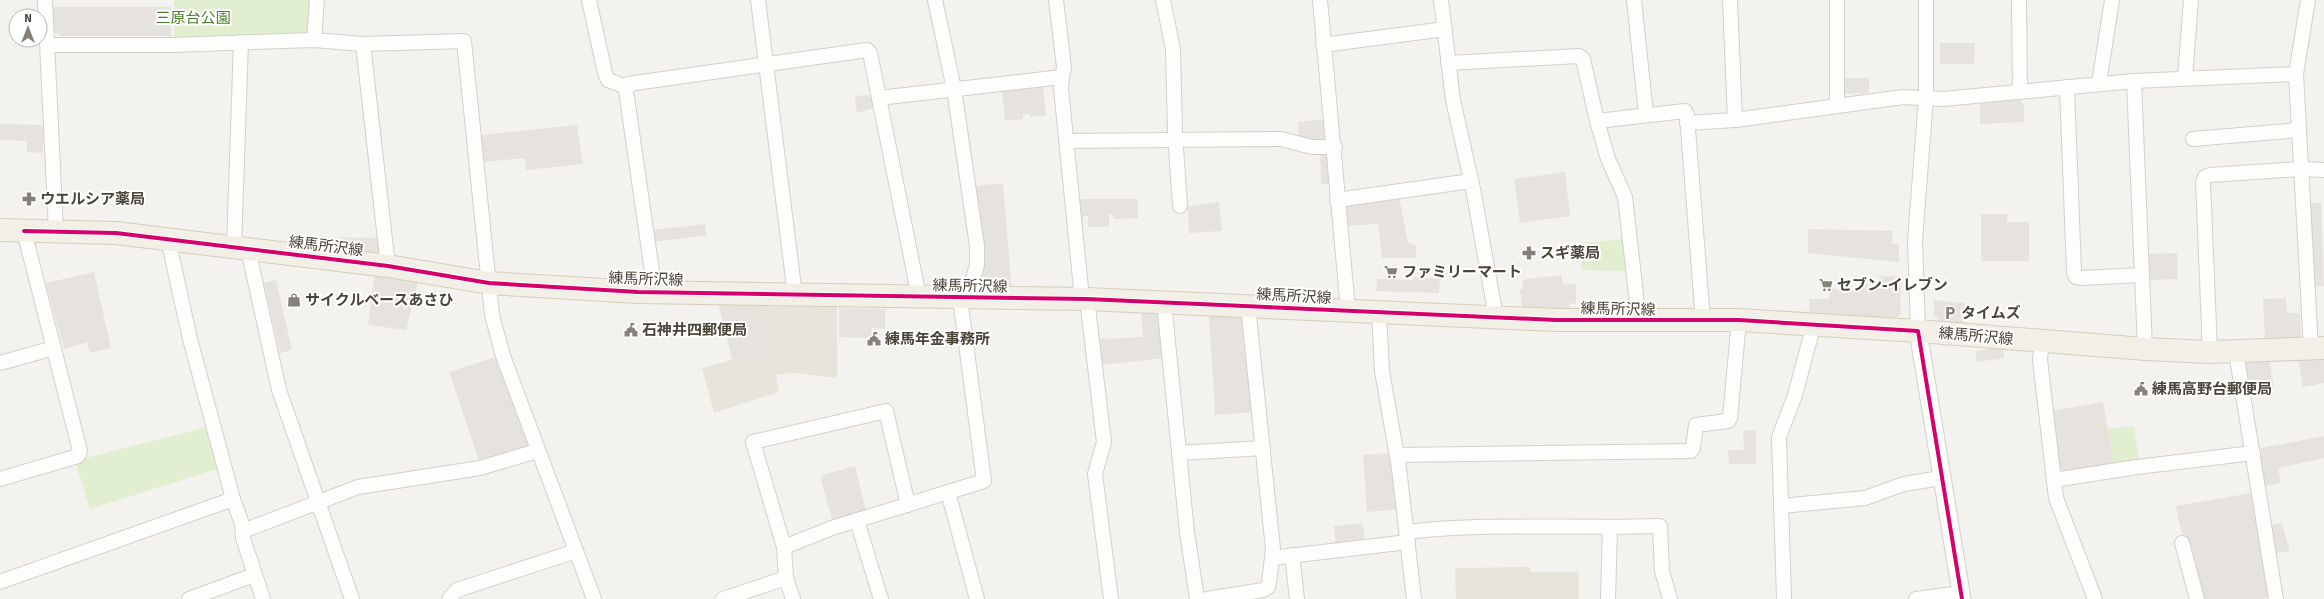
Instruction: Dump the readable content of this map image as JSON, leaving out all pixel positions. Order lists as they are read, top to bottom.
{
  "streets": {
    "main road": ["練馬所沢線"]
  },
  "parks": ["三原台公園"],
  "places": {
    "pharmacy": ["ウエルシア薬局", "スギ薬局"],
    "supermarket": ["ファミリーマート", "セブン-イレブン"],
    "shop": ["サイクルベースあさひ"],
    "parking": ["タイムズ"],
    "public building": ["石神井四郵便局", "練馬年金事務所", "練馬高野台郵便局"]
  },
  "north": "top"
}
